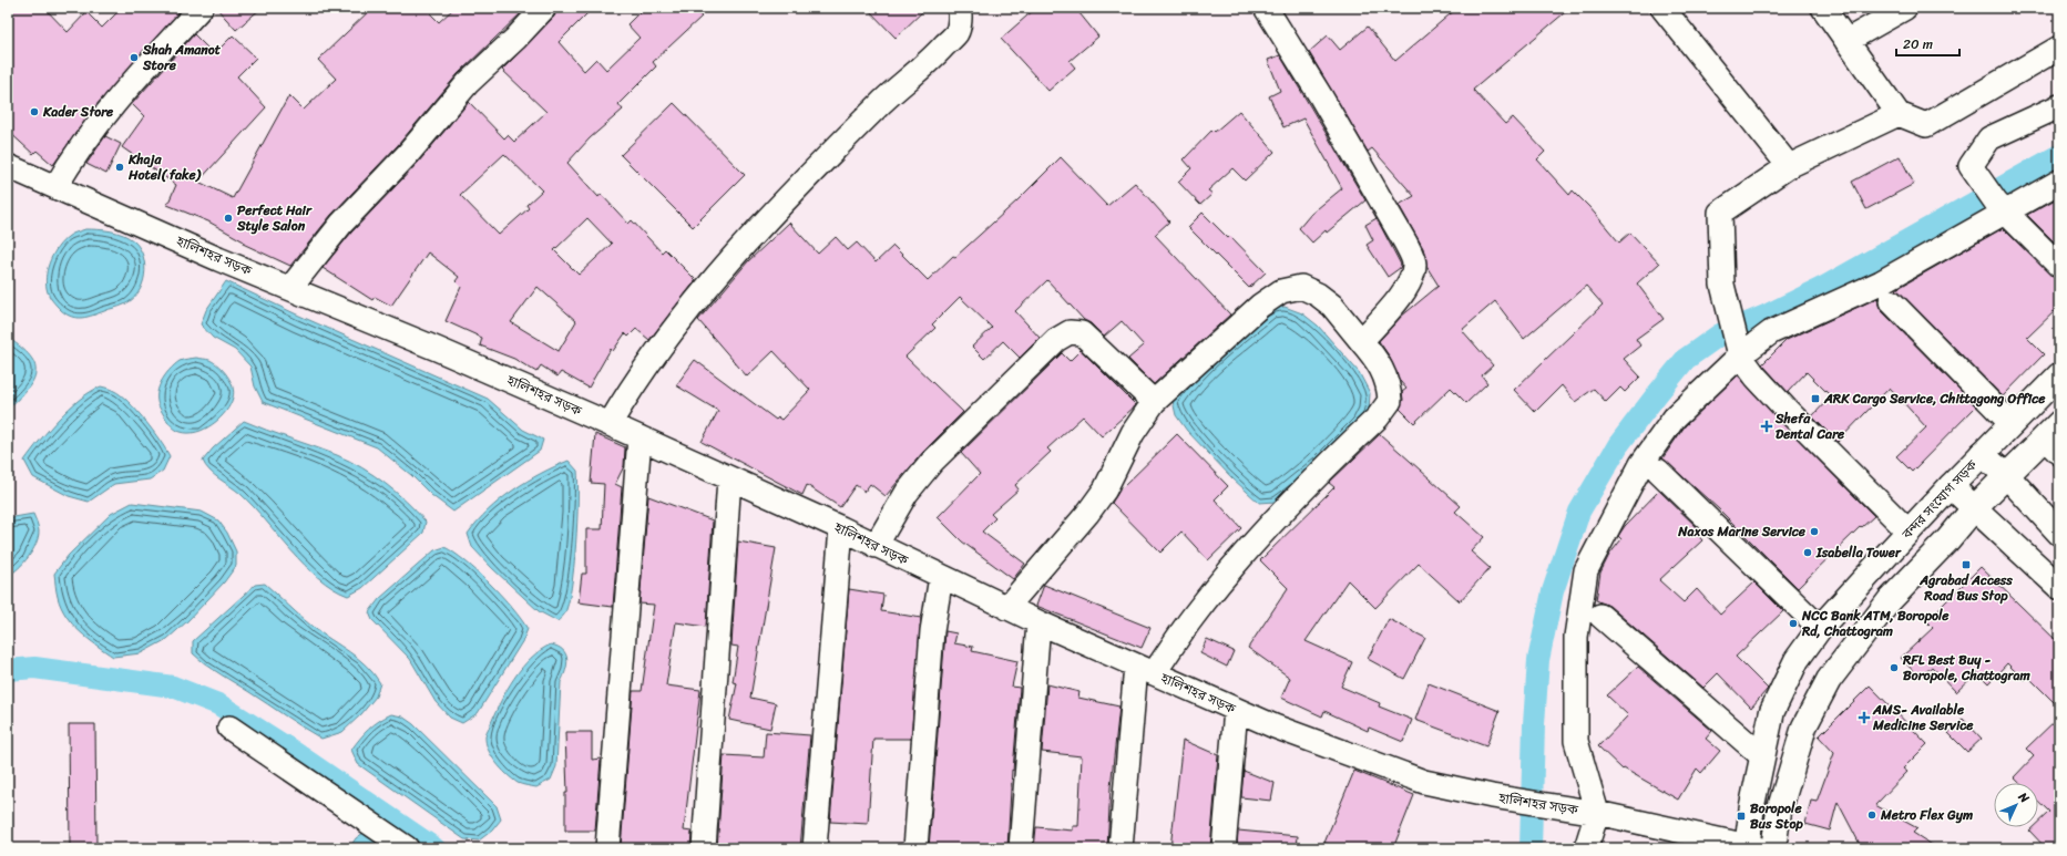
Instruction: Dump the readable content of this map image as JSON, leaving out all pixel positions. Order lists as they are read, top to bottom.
{
  "streets": {
    "main road": ["বন্দর সংযোগ সড়ক"],
    "street": ["হালিশহর সড়ক"]
  },
  "crossings": [
    ["হালিশহর সড়ক", "বন্দর সংযোগ সড়ক"]
  ],
  "places": {
    "other": [
      "Shah Amanot Store",
      "Kader Store",
      "Khaja Hotel( fake)",
      "Perfect Hair Style Salon",
      "Naxos Marine Service",
      "Isabella Tower",
      "NCC Bank ATM, Boropole Rd, Chattogram",
      "RFL Best Buy - Boropole, Chattogram",
      "Metro Flex Gym"
    ],
    "transit": ["ARK Cargo Service, Chittagong Office", "Agrabad Access Road Bus Stop", "Boropole Bus Stop"],
    "health": ["Shefa Dental Care", "AMS- Available Medicine Service"]
  },
  "scale_bar": "20 m",
  "north": "top right"
}
